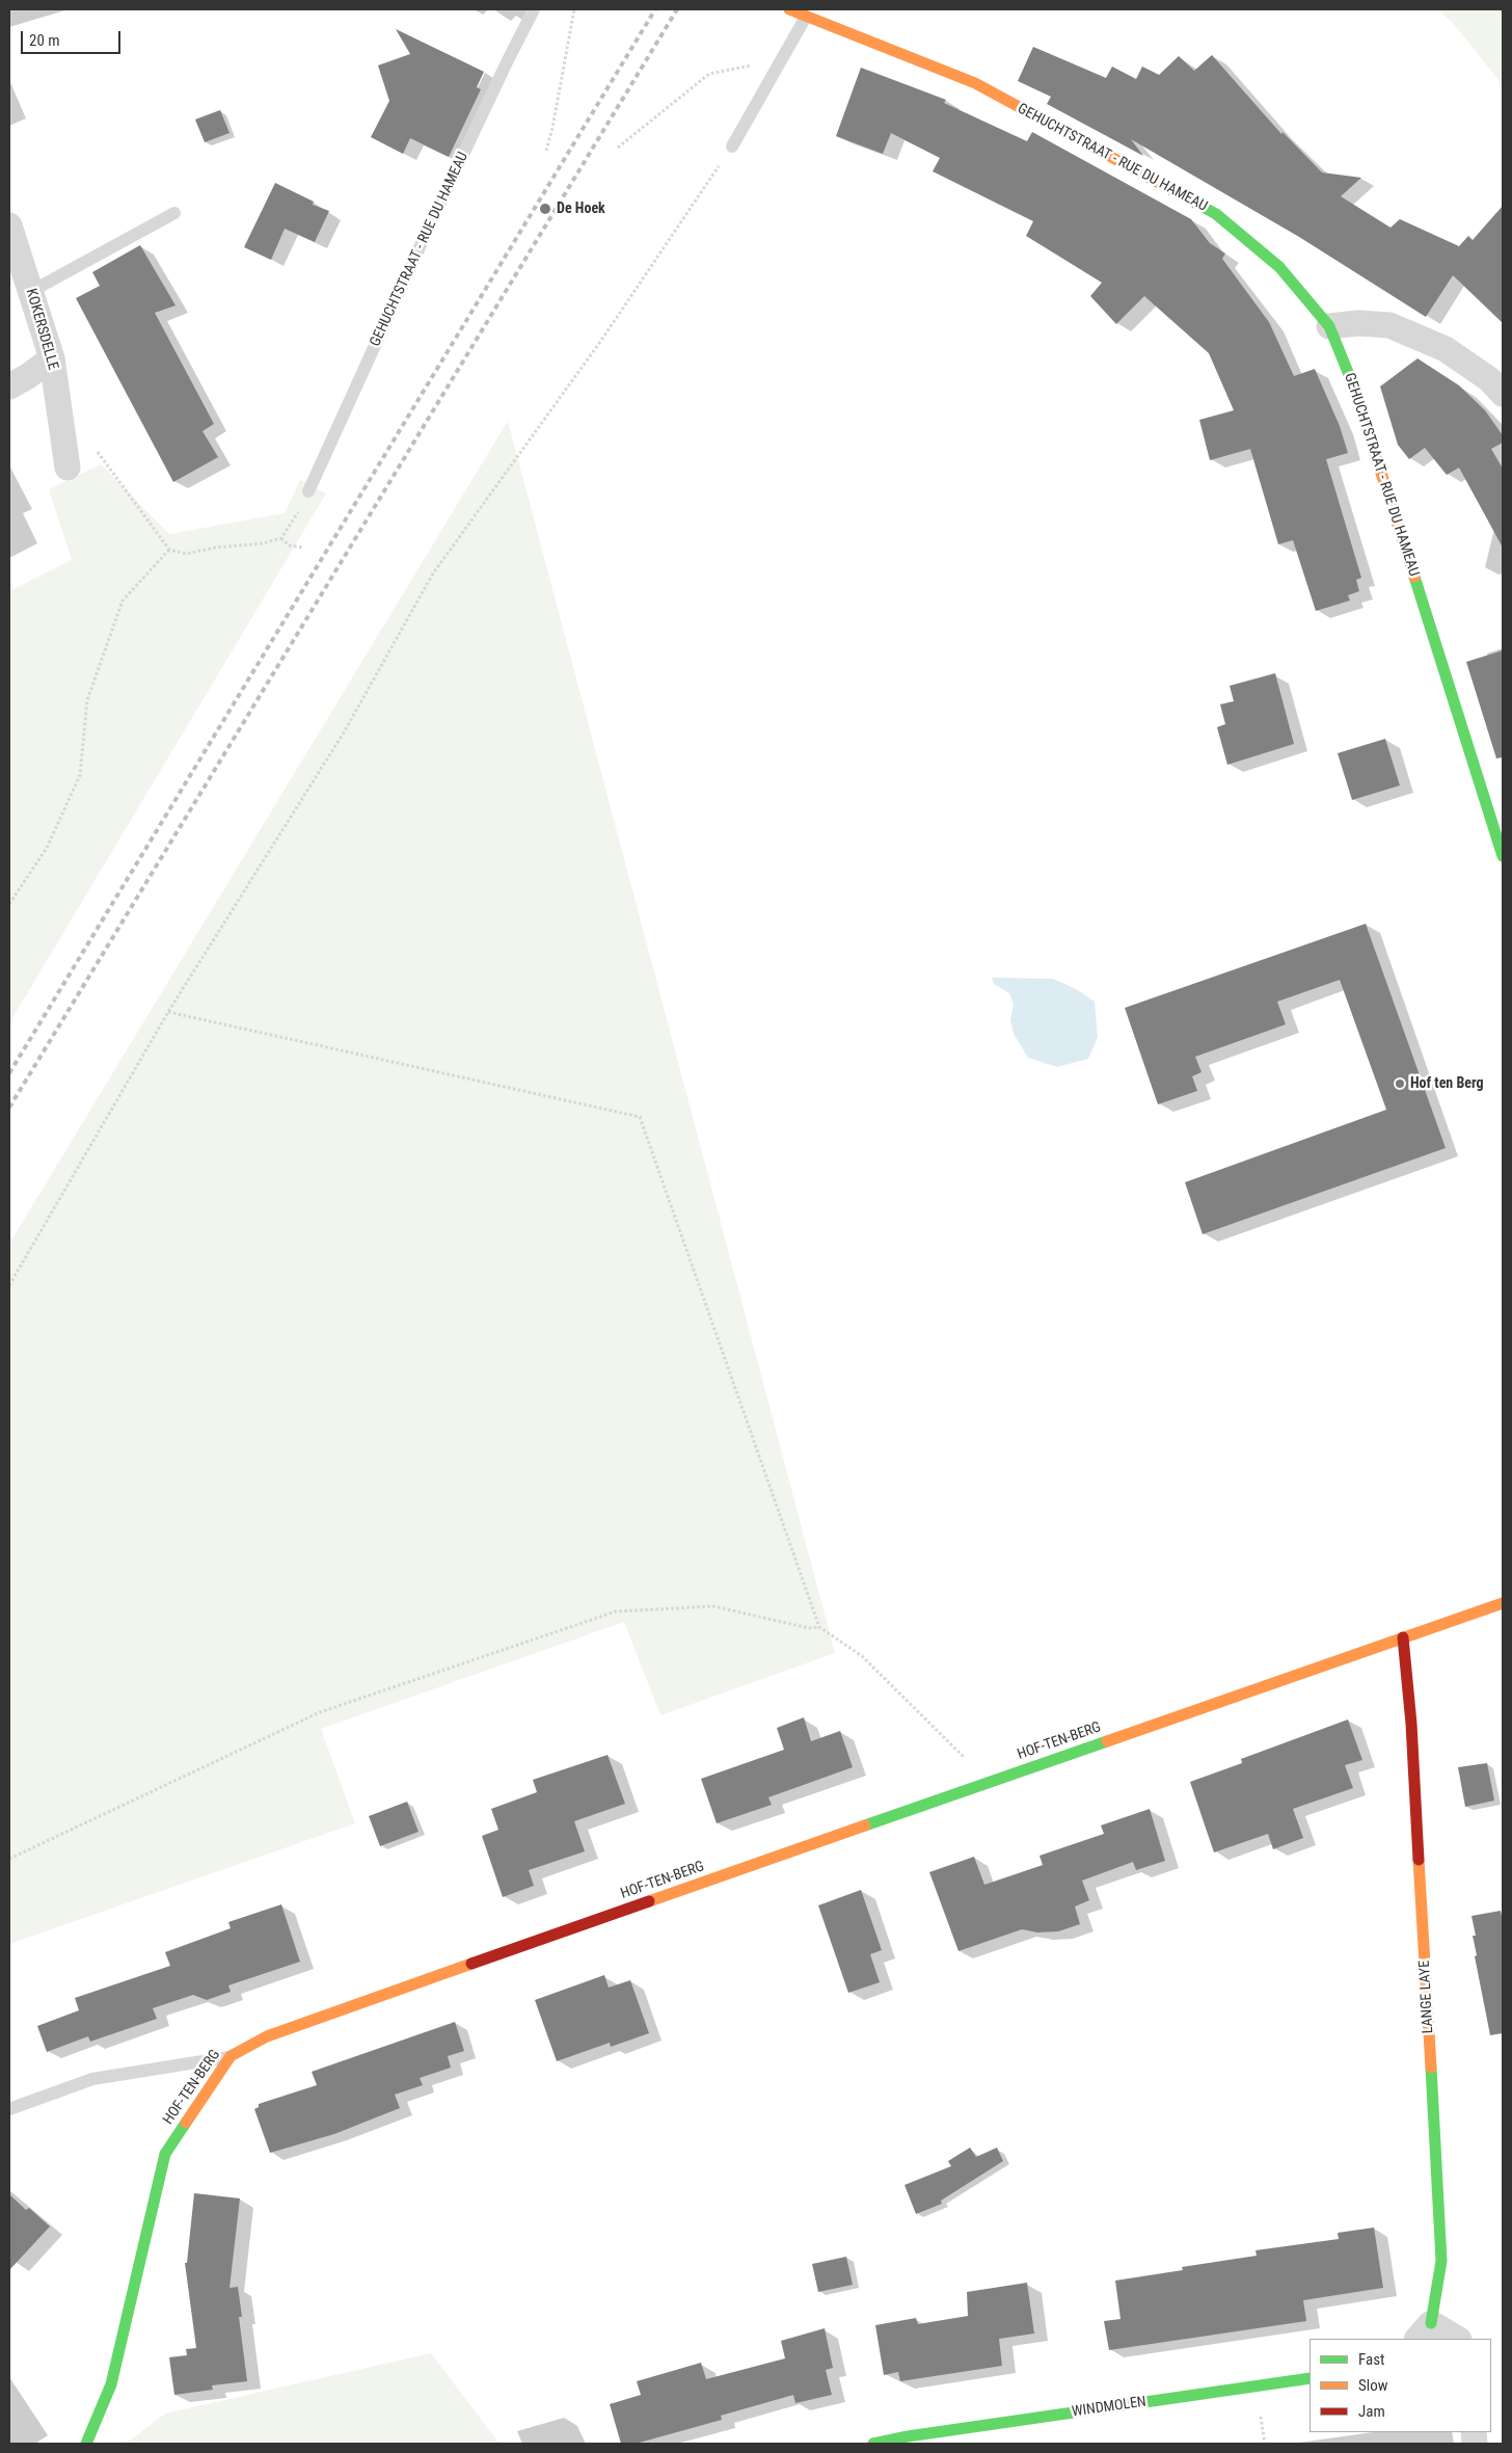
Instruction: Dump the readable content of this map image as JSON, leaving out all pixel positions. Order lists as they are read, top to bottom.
{
  "streets": {
    "street": [
      "GEHUCHTSTRAAT - RUE DU HAMEAU",
      "KOKERSDELLE",
      "HOF-TEN-BERG",
      "LANGE LAYE",
      "WINDMOLEN"
    ]
  },
  "crossings": [
    ["HOF-TEN-BERG", "LANGE LAYE"]
  ],
  "places": ["De Hoek", "Hof ten Berg"],
  "legend": ["Fast", "Slow", "Jam"],
  "scale_bar": "20 m"
}
